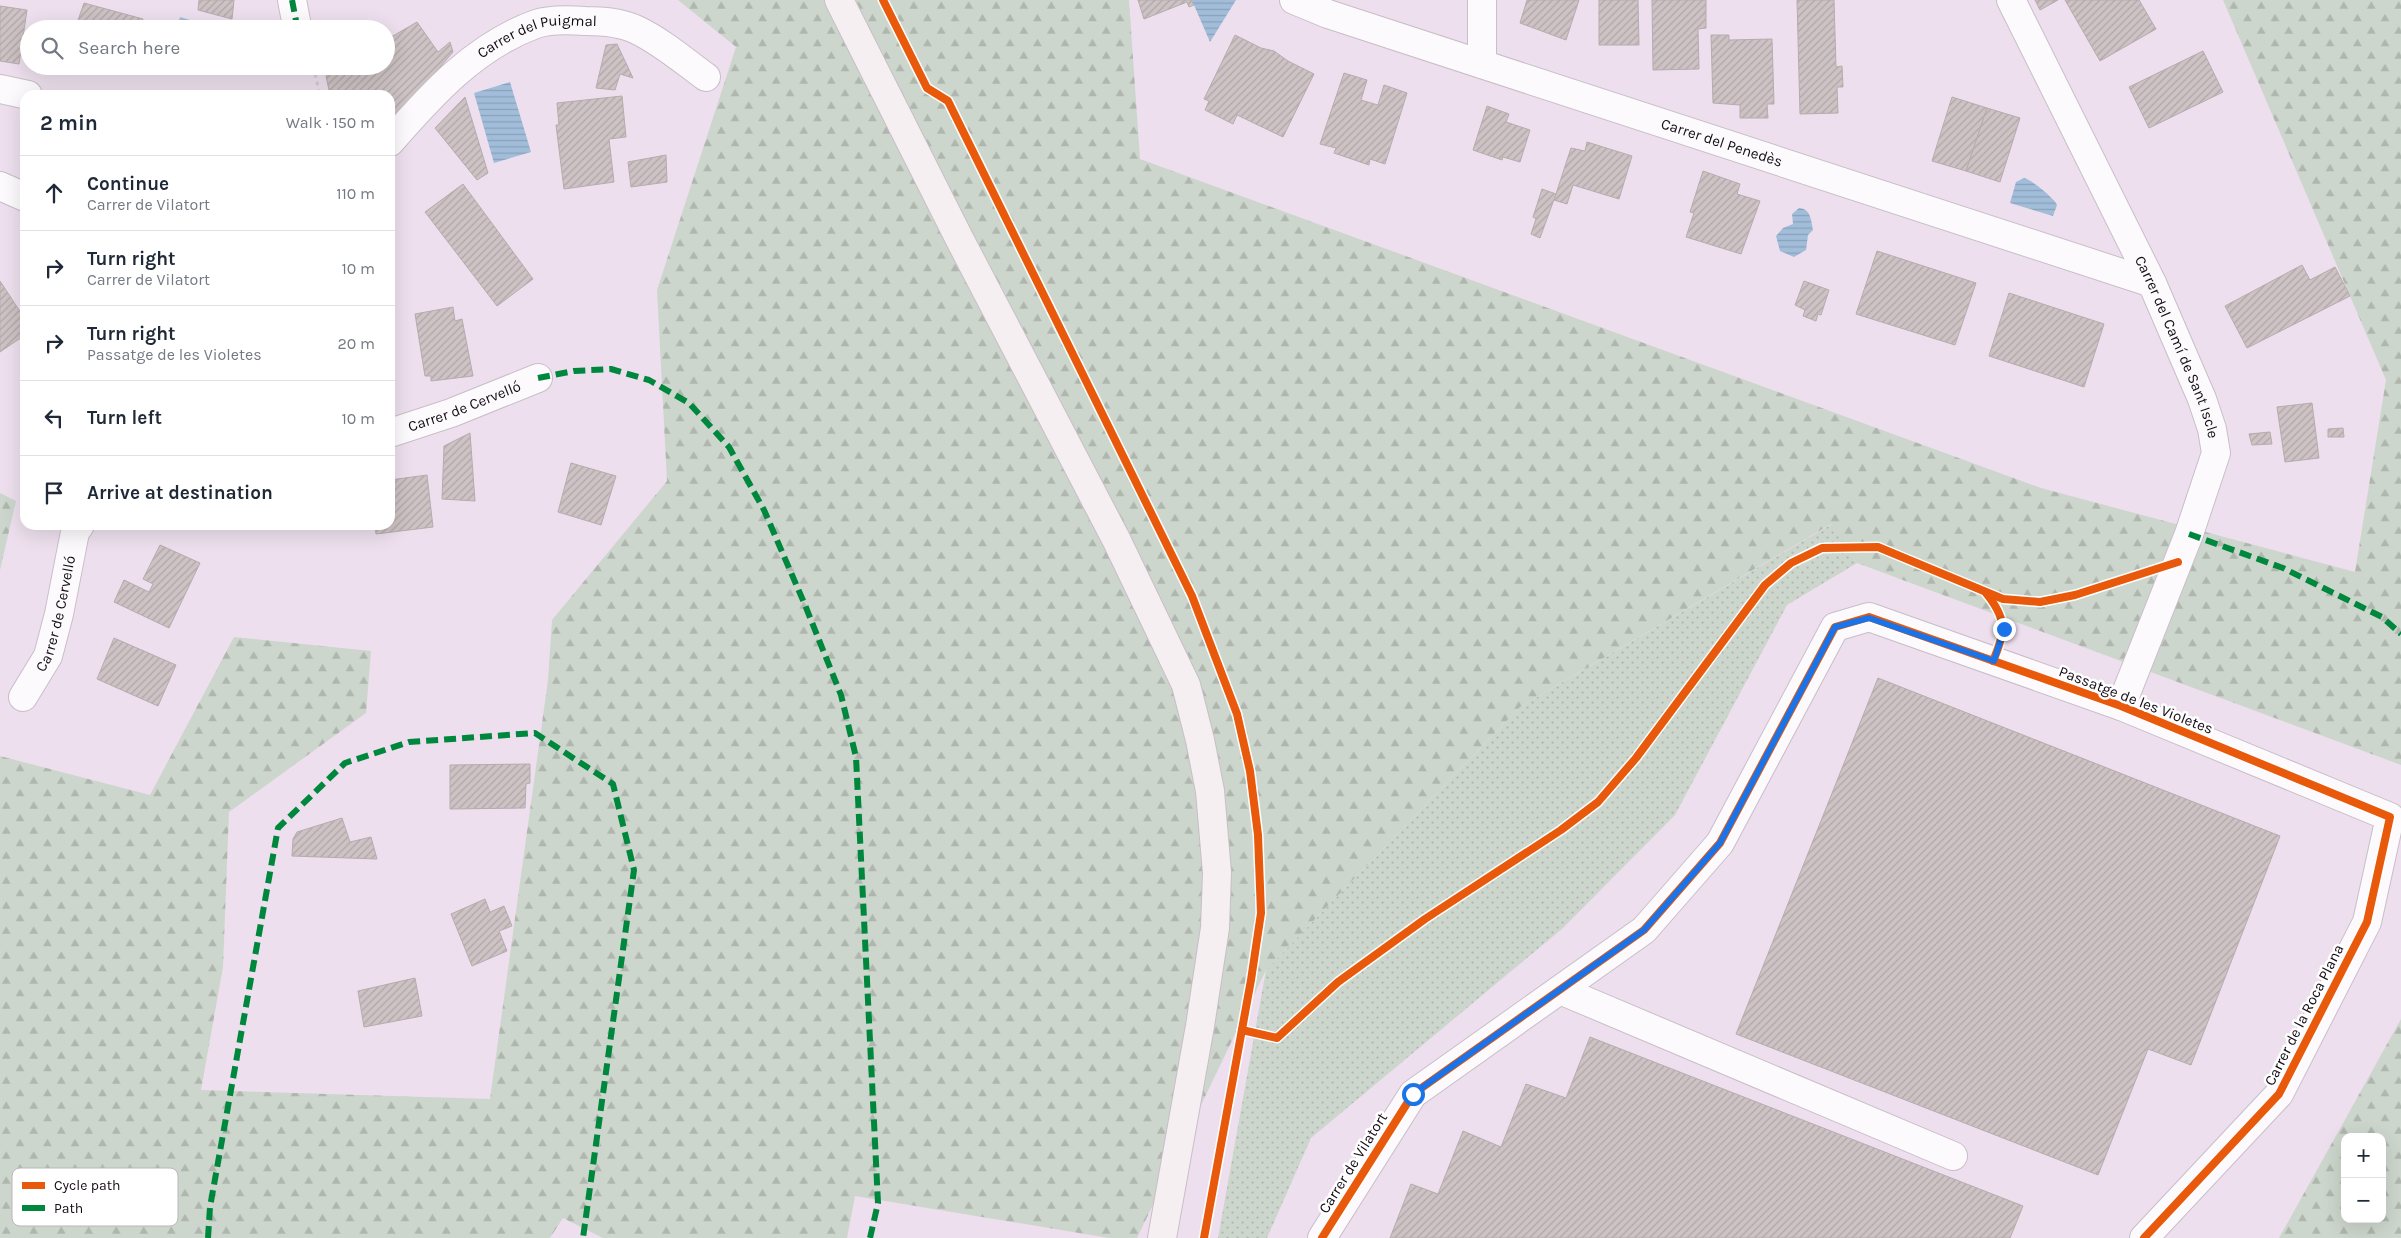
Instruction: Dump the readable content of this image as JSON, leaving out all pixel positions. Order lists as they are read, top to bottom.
{
  "streets": {
    "street": [
      "Carrer del Puigmal",
      "Carrer del Penedès",
      "Carrer del Camí de Sant Iscle",
      "Carrer de Cervelló",
      "Passatge de les Violetes",
      "Carrer de la Roca Plana",
      "Carrer de Vilatort"
    ]
  },
  "crossings": [
    ["Carrer del Penedès", "Carrer del Camí de Sant Iscle"],
    ["Carrer del Camí de Sant Iscle", "Passatge de les Violetes"],
    ["Passatge de les Violetes", "Carrer de la Roca Plana"],
    ["Passatge de les Violetes", "Carrer de Vilatort"]
  ],
  "legend": ["Cycle path", "Path"],
  "page": {
    "search": "Search here",
    "heading": ["2 min", "Walk · 150 m"],
    "list": [
      ["Continue", "Carrer de Vilatort", "110 m"],
      ["Turn right", "Carrer de Vilatort", "10 m"],
      ["Turn right", "Passatge de les Violetes", "20 m"],
      ["Turn left", "10 m"],
      "Arrive at destination"
    ],
    "map_buttons": ["+", "−"]
  }
}
